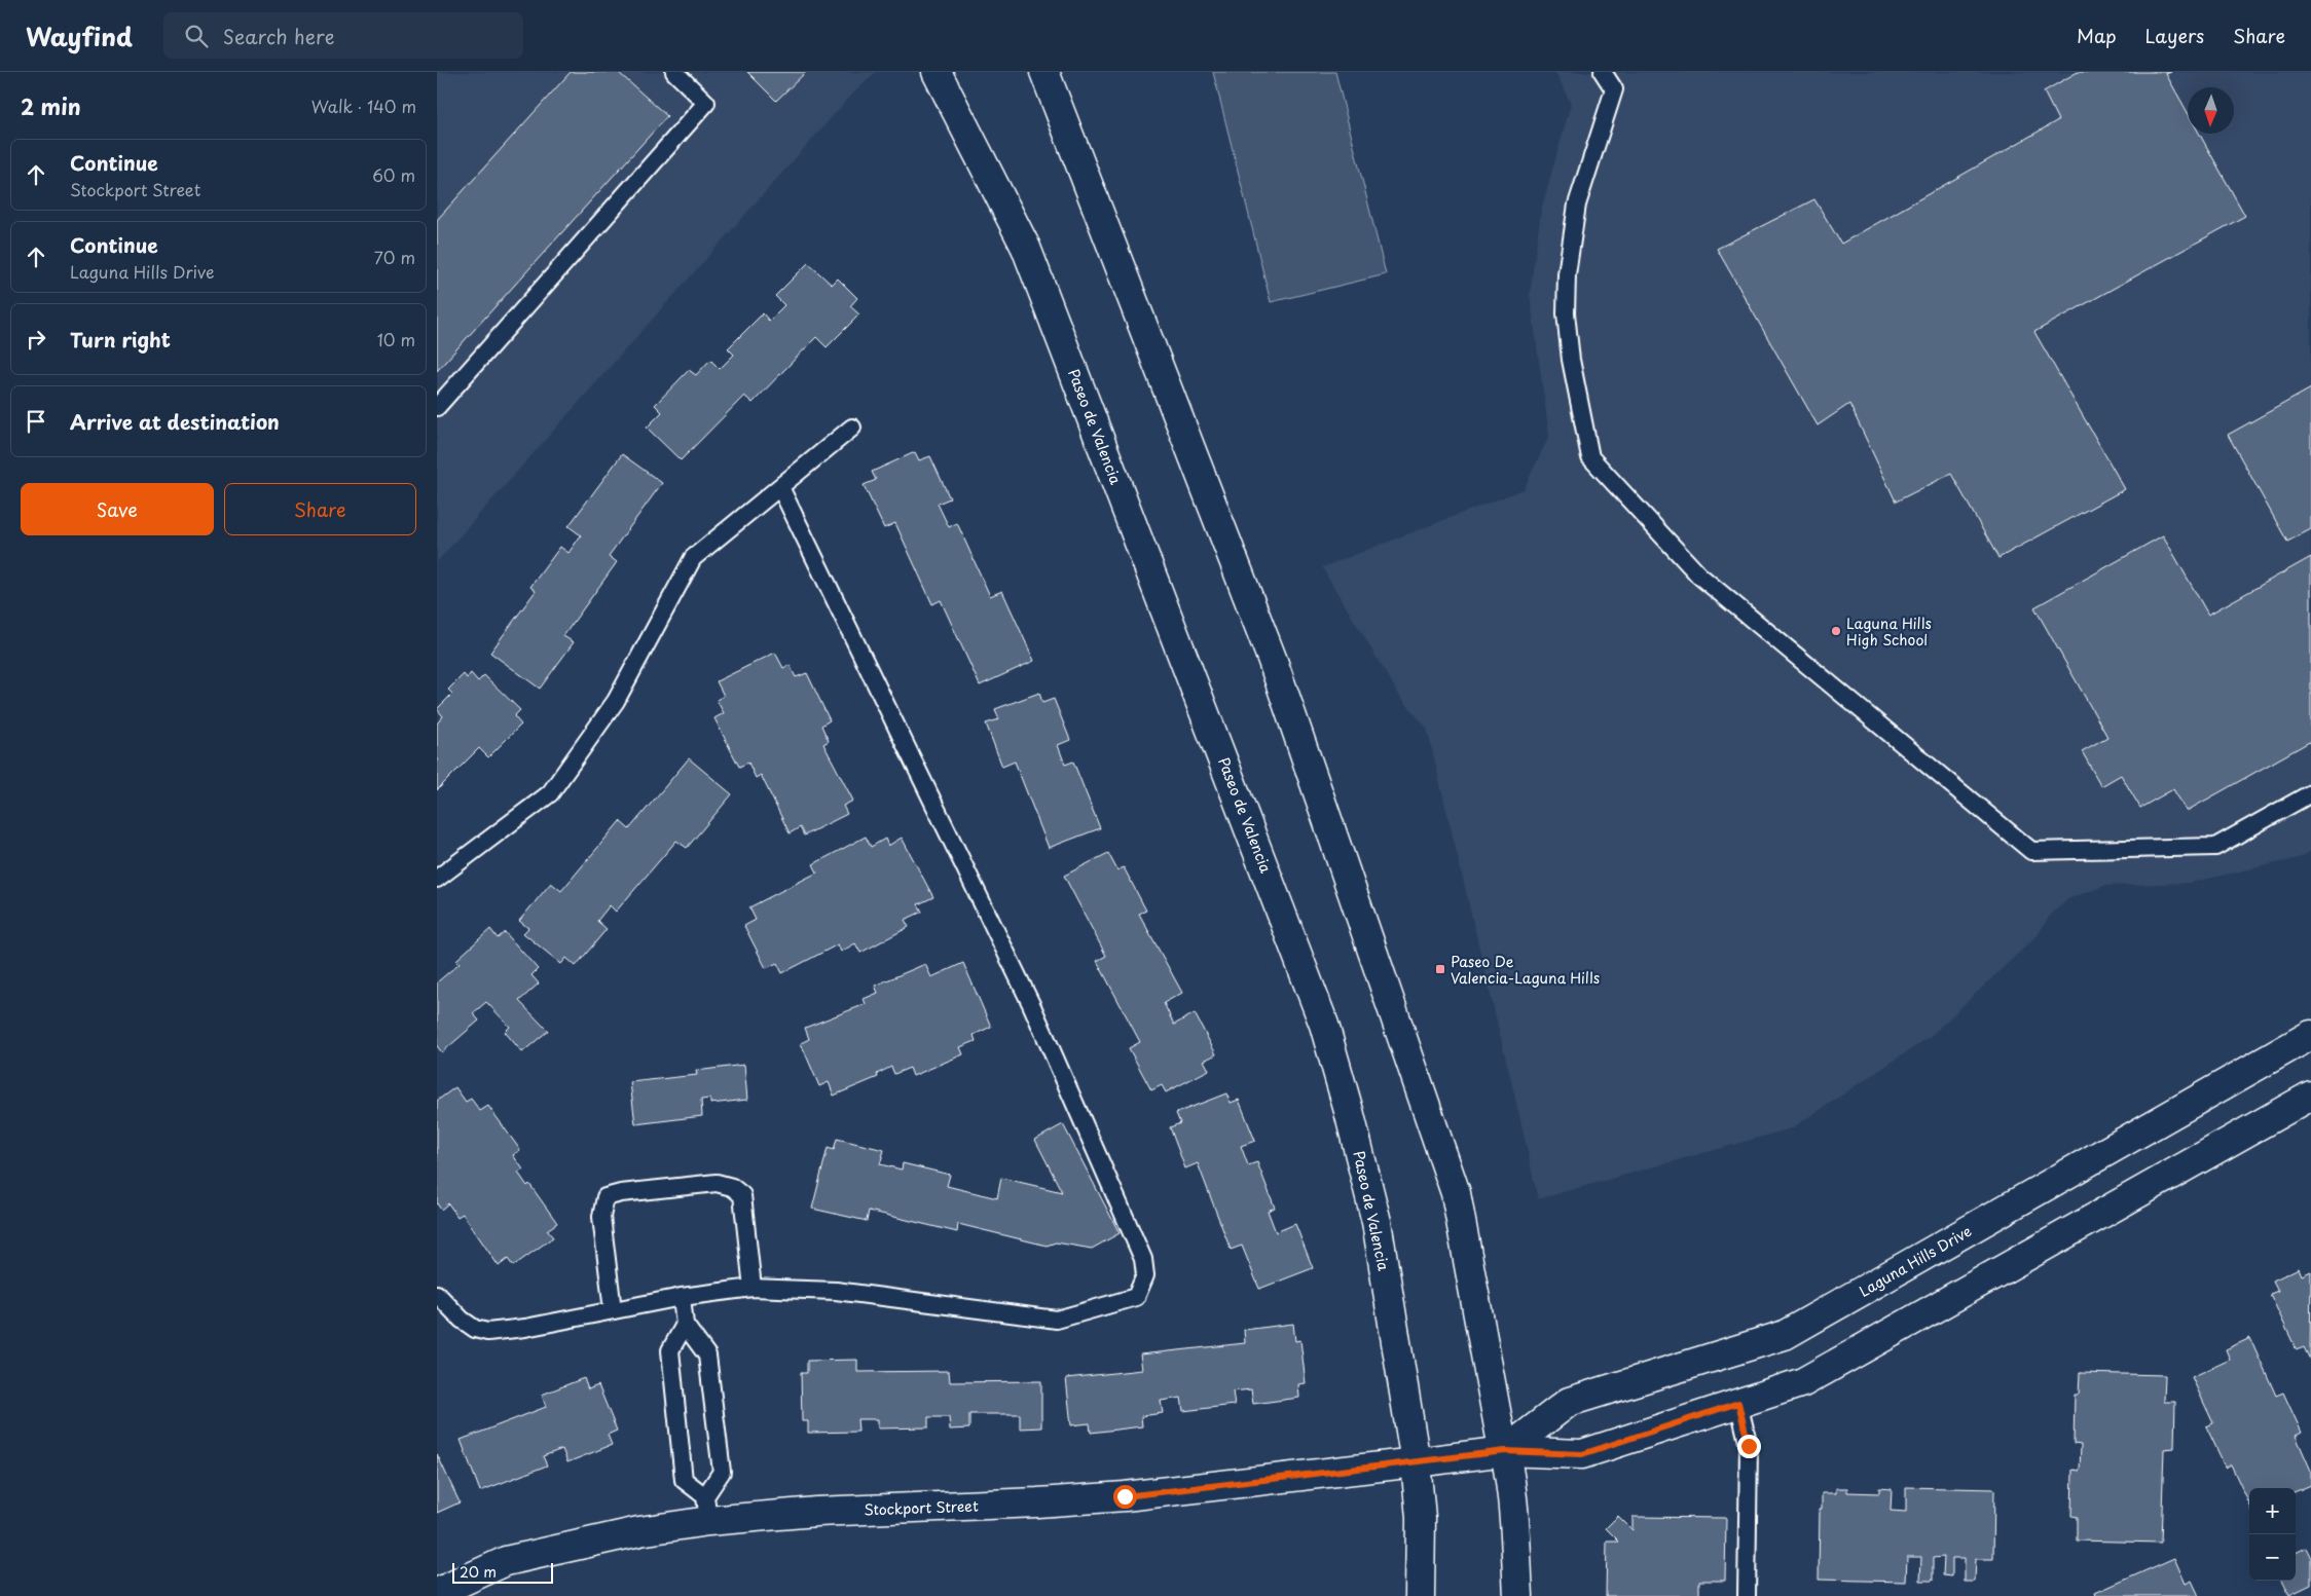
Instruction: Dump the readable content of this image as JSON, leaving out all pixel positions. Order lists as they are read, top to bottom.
{
  "streets": {
    "main road": ["Paseo de Valencia", "Laguna Hills Drive", "Stockport Street"]
  },
  "crossings": [
    ["Paseo de Valencia", "Stockport Street"]
  ],
  "places": {
    "other": ["Laguna Hills High School"],
    "transit": ["Paseo De Valencia-Laguna Hills"]
  },
  "scale_bar": "20 m",
  "north": "bottom",
  "page": {
    "header": "Wayfind",
    "search": "Search here",
    "nav": ["Map", "Layers", "Share"],
    "heading": ["2 min", "Walk · 140 m"],
    "list": [
      ["Continue", "Stockport Street", "60 m"],
      ["Continue", "Laguna Hills Drive", "70 m"],
      ["Turn right", "10 m"],
      "Arrive at destination"
    ],
    "buttons": ["Save", "Share"],
    "map_buttons": ["+", "−"],
    "scale": "20 m"
  }
}
